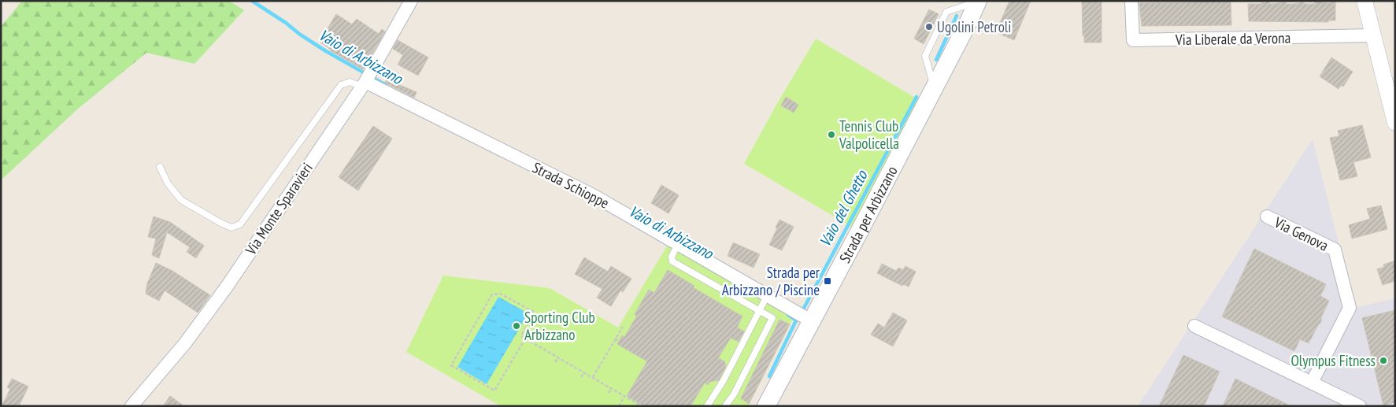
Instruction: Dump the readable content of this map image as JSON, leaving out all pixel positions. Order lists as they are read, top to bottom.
{
  "streets": {
    "main road": ["Strada per Arbizzano"],
    "street": [
      "Via Liberale da Verona",
      "Strada Schioppe",
      "Via Monte Sparavieri",
      "Via Genova"
    ]
  },
  "crossings": [
    ["Strada Schioppe", "Via Monte Sparavieri"],
    ["Strada Schioppe", "Strada per Arbizzano"]
  ],
  "water": ["Vaio di Arbizzano", "Vaio del Ghetto"],
  "places": {
    "other": [
      "Ugolini Petroli",
      "Tennis Club Valpolicella",
      "Sporting Club Arbizzano",
      "Olympus Fitness"
    ],
    "transit": ["Strada per Arbizzano / Piscine"]
  }
}
